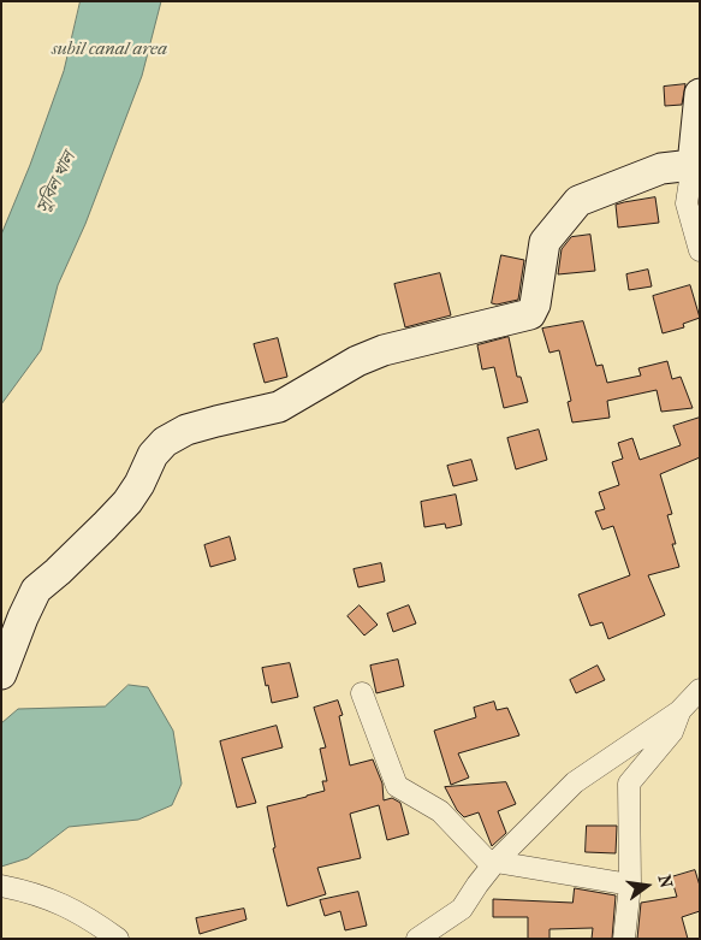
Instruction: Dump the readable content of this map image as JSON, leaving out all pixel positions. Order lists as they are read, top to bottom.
{
  "water": ["subil canal area", "সুবিল খাল"],
  "north": "right"
}
